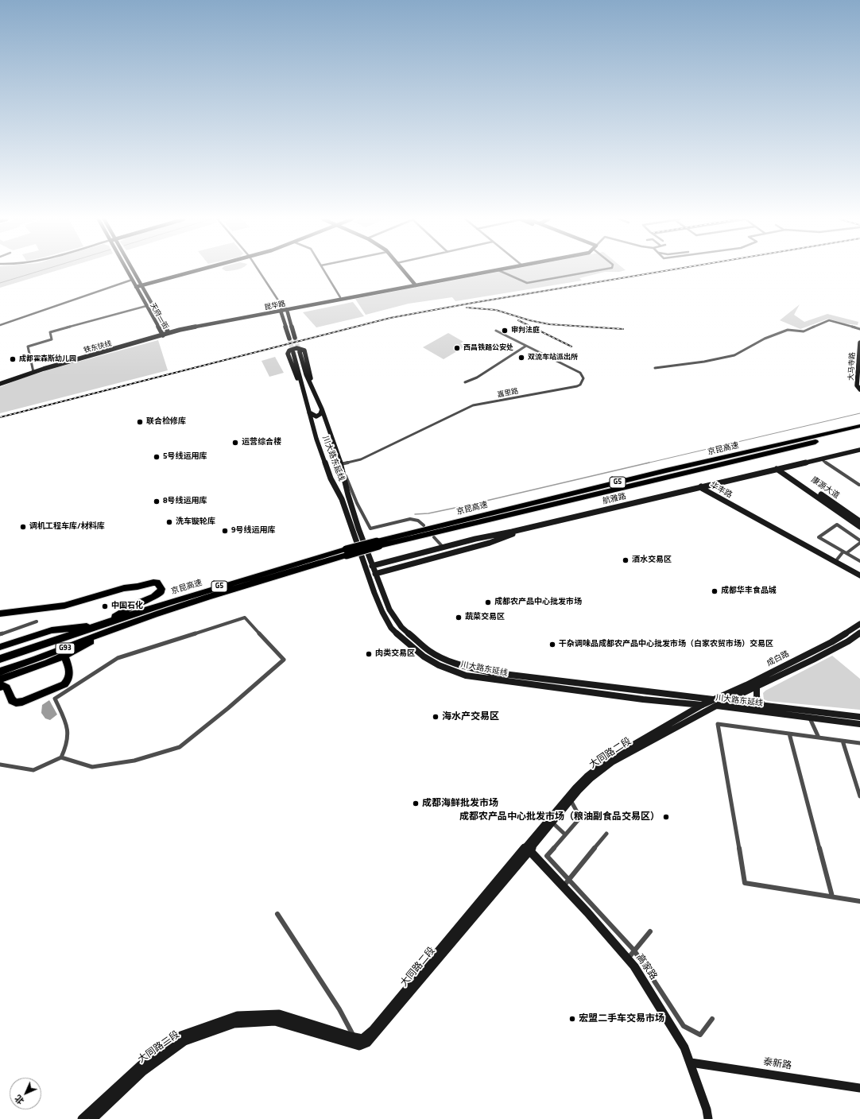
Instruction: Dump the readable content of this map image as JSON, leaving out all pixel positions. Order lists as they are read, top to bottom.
{
  "streets": {
    "highway": ["京昆高速", "G5", "G93"],
    "main road": [
      "昆华路",
      "天府一街",
      "铁东快线",
      "大马寺路",
      "川大路东延线",
      "康源大道",
      "华丰路",
      "航雅路",
      "成白路",
      "大同路二段",
      "高家路",
      "泰新路"
    ],
    "street": ["嘉里路"]
  },
  "crossings": [
    ["昆华路", "天府一街"],
    ["昆华路", "铁东快线"],
    ["天府一街", "铁东快线"],
    ["嘉里路", "川大路东延线"],
    ["京昆高速", "G5"],
    ["京昆高速", "G93"],
    ["川大路东延线", "航雅路"],
    ["川大路东延线", "成白路"],
    ["川大路东延线", "大同路二段"],
    ["G5", "G93"],
    ["康源大道", "航雅路"],
    ["华丰路", "航雅路"],
    ["成白路", "大同路二段"],
    ["大同路二段", "高家路"],
    ["高家路", "泰新路"]
  ],
  "places": [
    "审判法庭",
    "西昌铁路公安处",
    "双流车站派出所",
    "成都霍森斯幼儿园",
    "联合检修库",
    "运营综合楼",
    "5号线运用库",
    "8号线运用库",
    "洗车镟轮库",
    "调机工程车库/材料库",
    "9号线运用库",
    "酒水交易区",
    "成都华丰食品城",
    "成都农产品中心批发市场",
    "中国石化",
    "蔬菜交易区",
    "干杂调味品成都农产品中心批发市场（白家农贸市场）交易区",
    "肉类交易区",
    "海水产交易区",
    "成都海鲜批发市场",
    "成都农产品中心批发市场（粮油副食品交易区）",
    "宏盟二手车交易市场"
  ],
  "north": "bottom left"
}
